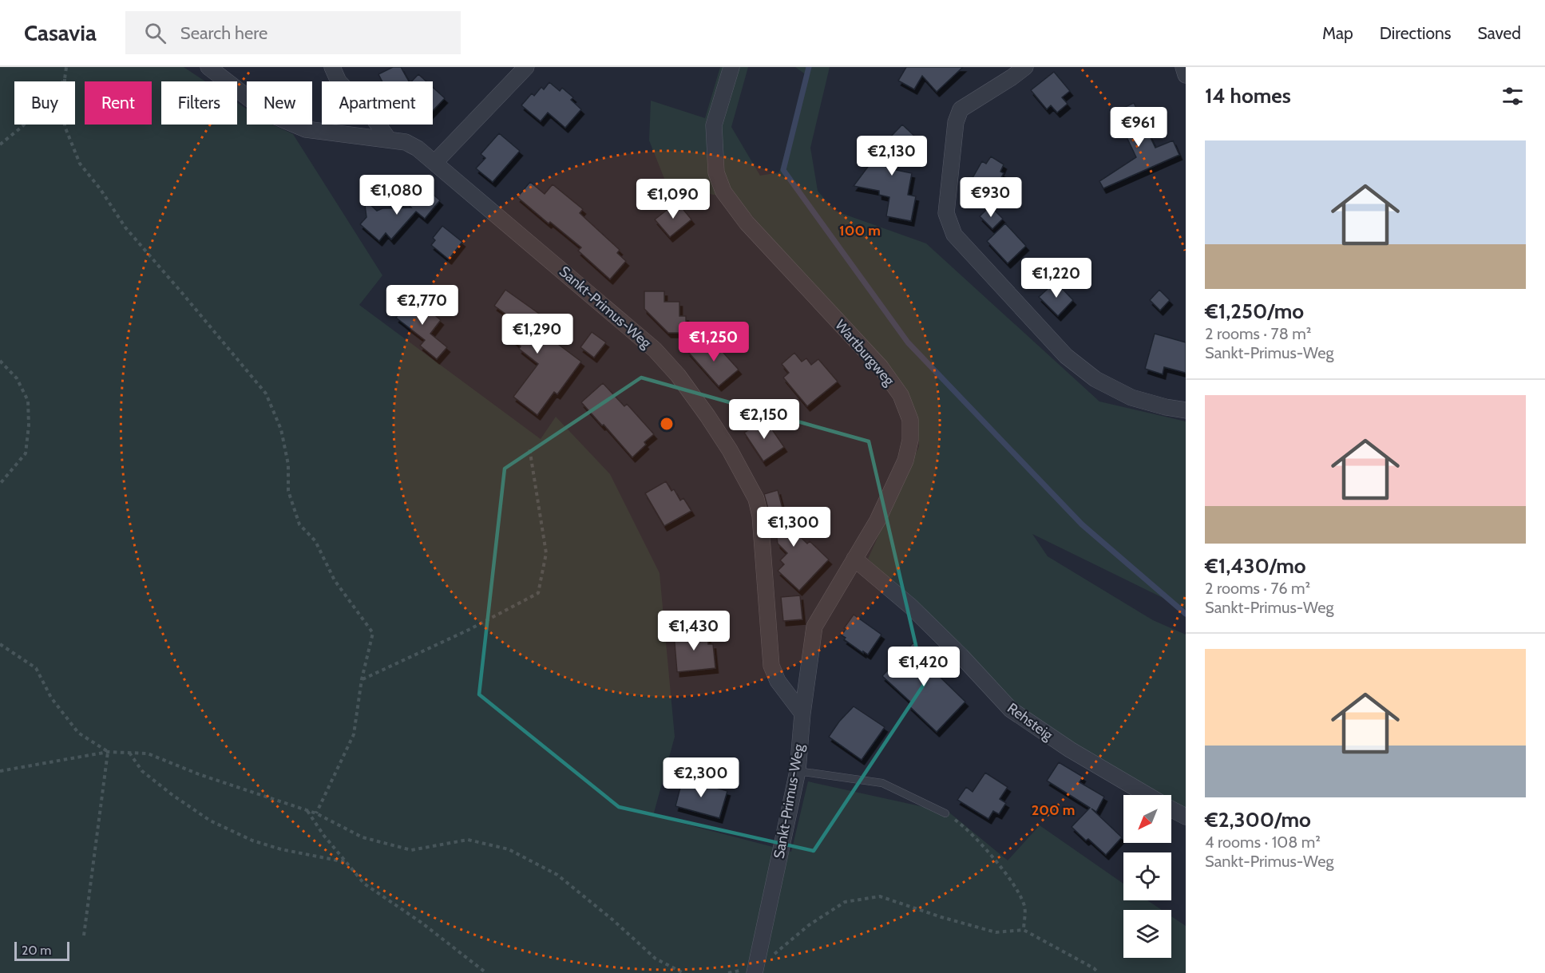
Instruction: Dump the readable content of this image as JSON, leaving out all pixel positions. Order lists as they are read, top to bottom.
{
  "streets": {
    "street": ["Sankt-Primus-Weg", "Wartburgweg", "Rehsteig"]
  },
  "crossings": [
    ["Sankt-Primus-Weg", "Wartburgweg"],
    ["Wartburgweg", "Rehsteig"]
  ],
  "scale_bar": "20 m",
  "north": "bottom left",
  "page": {
    "header": "Casavia",
    "search": "Search here",
    "nav": ["Map", "Directions", "Saved"],
    "heading": "14 homes",
    "chip": [
      "Buy",
      "Rent",
      "Filters",
      "New",
      "Apartment"
    ],
    "price": [
      "€961",
      "€2,130",
      "€1,080",
      "€930",
      "€1,090",
      "€1,220",
      "€2,770",
      "€1,290",
      "€1,250",
      "€2,150",
      "€1,300",
      "€1,430",
      "€1,420",
      "€2,300"
    ],
    "list": [
      {
        "name": "€1,250/mo",
        "note": "2 rooms · 78 m² · Sankt-Primus-Weg"
      },
      {
        "name": "€1,430/mo",
        "note": "2 rooms · 76 m² · Sankt-Primus-Weg"
      },
      {
        "name": "€2,300/mo",
        "note": "4 rooms · 108 m² · Sankt-Primus-Weg"
      }
    ],
    "scale": "20 m"
  },
  "rings": ["100 m", "200 m"]
}
